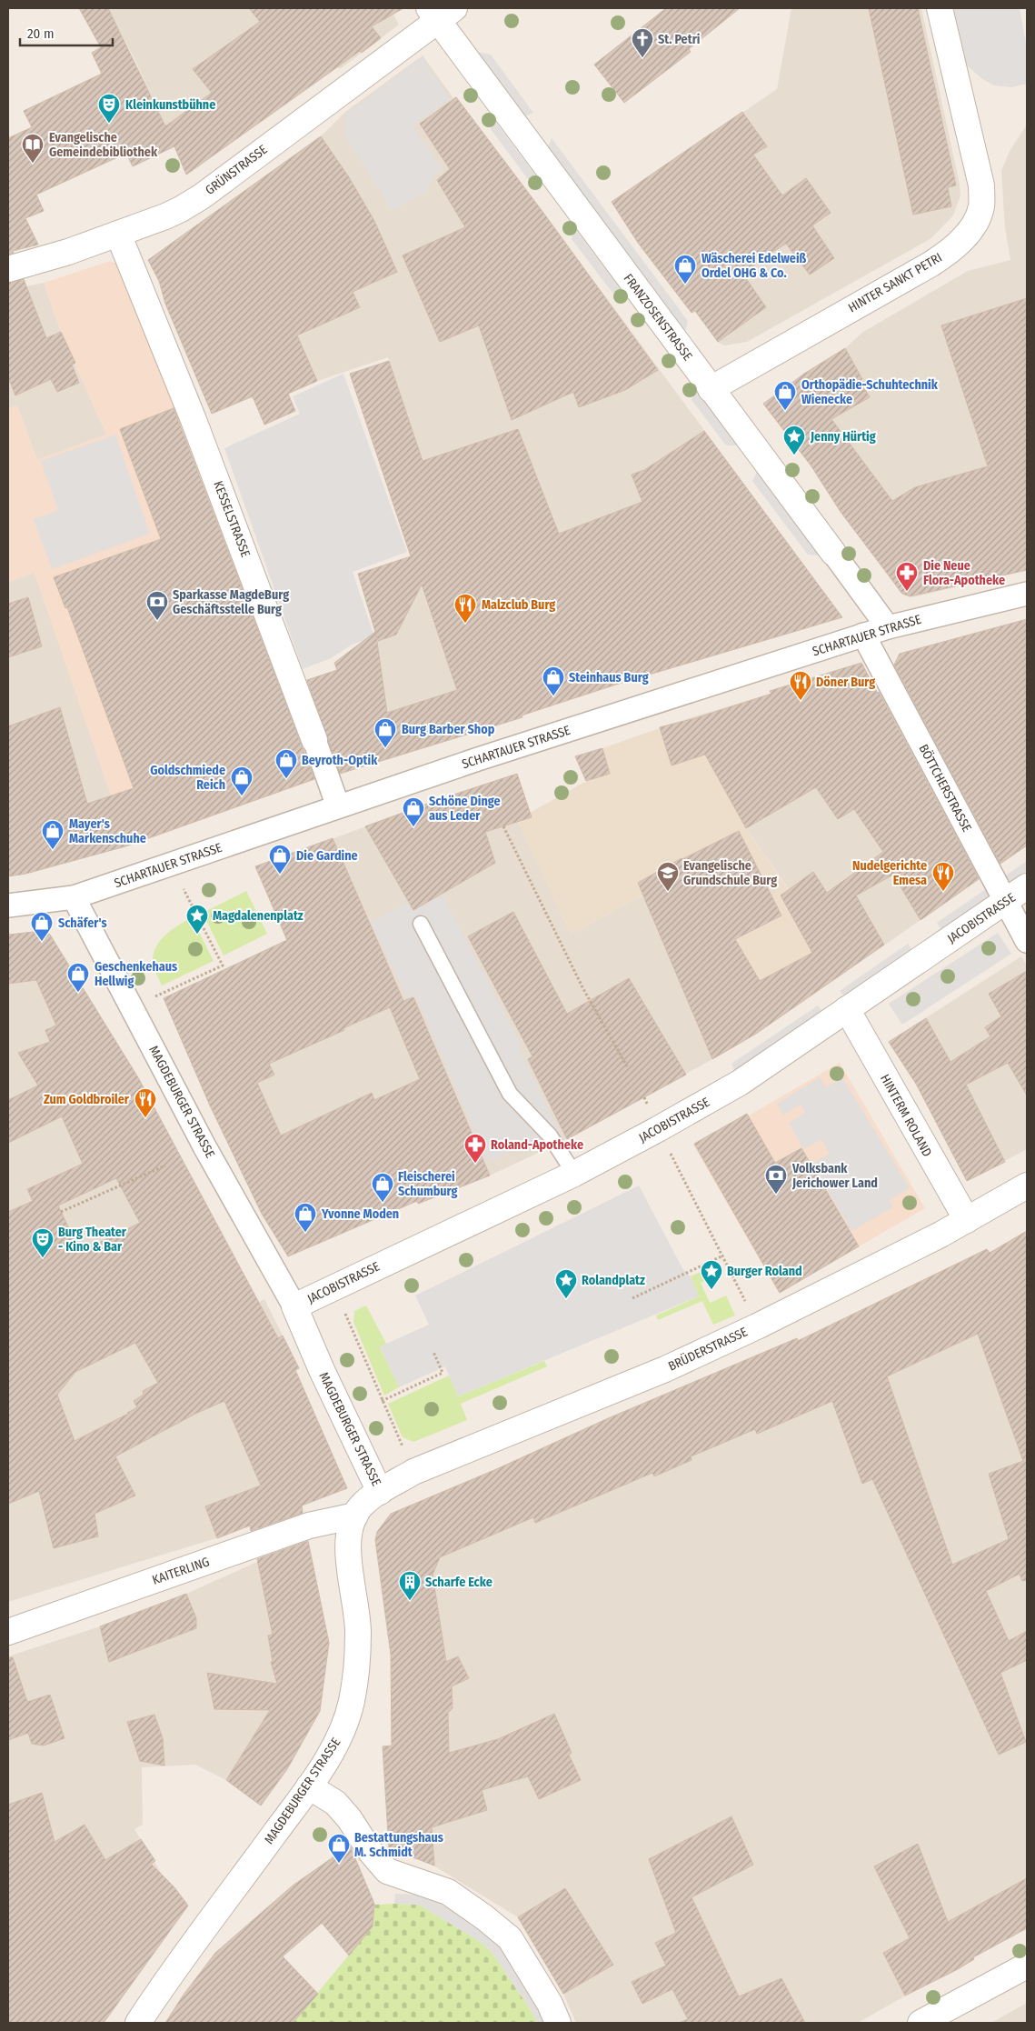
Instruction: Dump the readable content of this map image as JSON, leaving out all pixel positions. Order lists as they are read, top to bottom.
{
  "streets": {
    "street": [
      "GRÜNSTRASSE",
      "HINTER SANKT PETRI",
      "FRANZOSENSTRASSE",
      "KESSELSTRASSE",
      "SCHARTAUER STRASSE",
      "BÖTTCHERSTRASSE",
      "JACOBISTRASSE",
      "MAGDEBURGER STRASSE",
      "HINTERM ROLAND",
      "BRÜDERSTRASSE",
      "KAITERLING"
    ]
  },
  "crossings": [
    ["GRÜNSTRASSE", "FRANZOSENSTRASSE"],
    ["GRÜNSTRASSE", "KESSELSTRASSE"],
    ["HINTER SANKT PETRI", "FRANZOSENSTRASSE"],
    ["FRANZOSENSTRASSE", "SCHARTAUER STRASSE"],
    ["KESSELSTRASSE", "SCHARTAUER STRASSE"],
    ["SCHARTAUER STRASSE", "BÖTTCHERSTRASSE"],
    ["SCHARTAUER STRASSE", "MAGDEBURGER STRASSE"],
    ["BÖTTCHERSTRASSE", "JACOBISTRASSE"],
    ["JACOBISTRASSE", "MAGDEBURGER STRASSE"],
    ["JACOBISTRASSE", "HINTERM ROLAND"],
    ["MAGDEBURGER STRASSE", "BRÜDERSTRASSE"],
    ["MAGDEBURGER STRASSE", "KAITERLING"],
    ["HINTERM ROLAND", "BRÜDERSTRASSE"]
  ],
  "places": {
    "church": ["St. Petri"],
    "theatre": ["Kleinkunstbühne", "Burg Theater - Kino & Bar"],
    "library": ["Evangelische Gemeindebibliothek"],
    "shop": [
      "Wäscherei Edelweiß Ordel OHG & Co.",
      "Orthopädie-Schuhtechnik Wienecke",
      "Steinhaus Burg",
      "Burg Barber Shop",
      "Beyroth-Optik",
      "Goldschmiede Reich",
      "Schöne Dinge aus Leder",
      "Mayer's Markenschuhe",
      "Die Gardine",
      "Schäfer's",
      "Geschenkehaus Hellwig",
      "Fleischerei Schumburg",
      "Yvonne Moden",
      "Bestattungshaus M. Schmidt"
    ],
    "place": [
      "Jenny Hürtig",
      "Magdalenenplatz",
      "Burger Roland",
      "Rolandplatz"
    ],
    "pharmacy": ["Die Neue Flora-Apotheke", "Roland-Apotheke"],
    "bank": ["Sparkasse MagdeBurg Geschäftsstelle Burg", "Volksbank Jerichower Land"],
    "restaurant": [
      "Malzclub Burg",
      "Döner Burg",
      "Nudelgerichte Emesa",
      "Zum Goldbroiler"
    ],
    "school or university": ["Evangelische Grundschule Burg"],
    "building": ["Scharfe Ecke"]
  },
  "scale_bar": "20 m"
}
